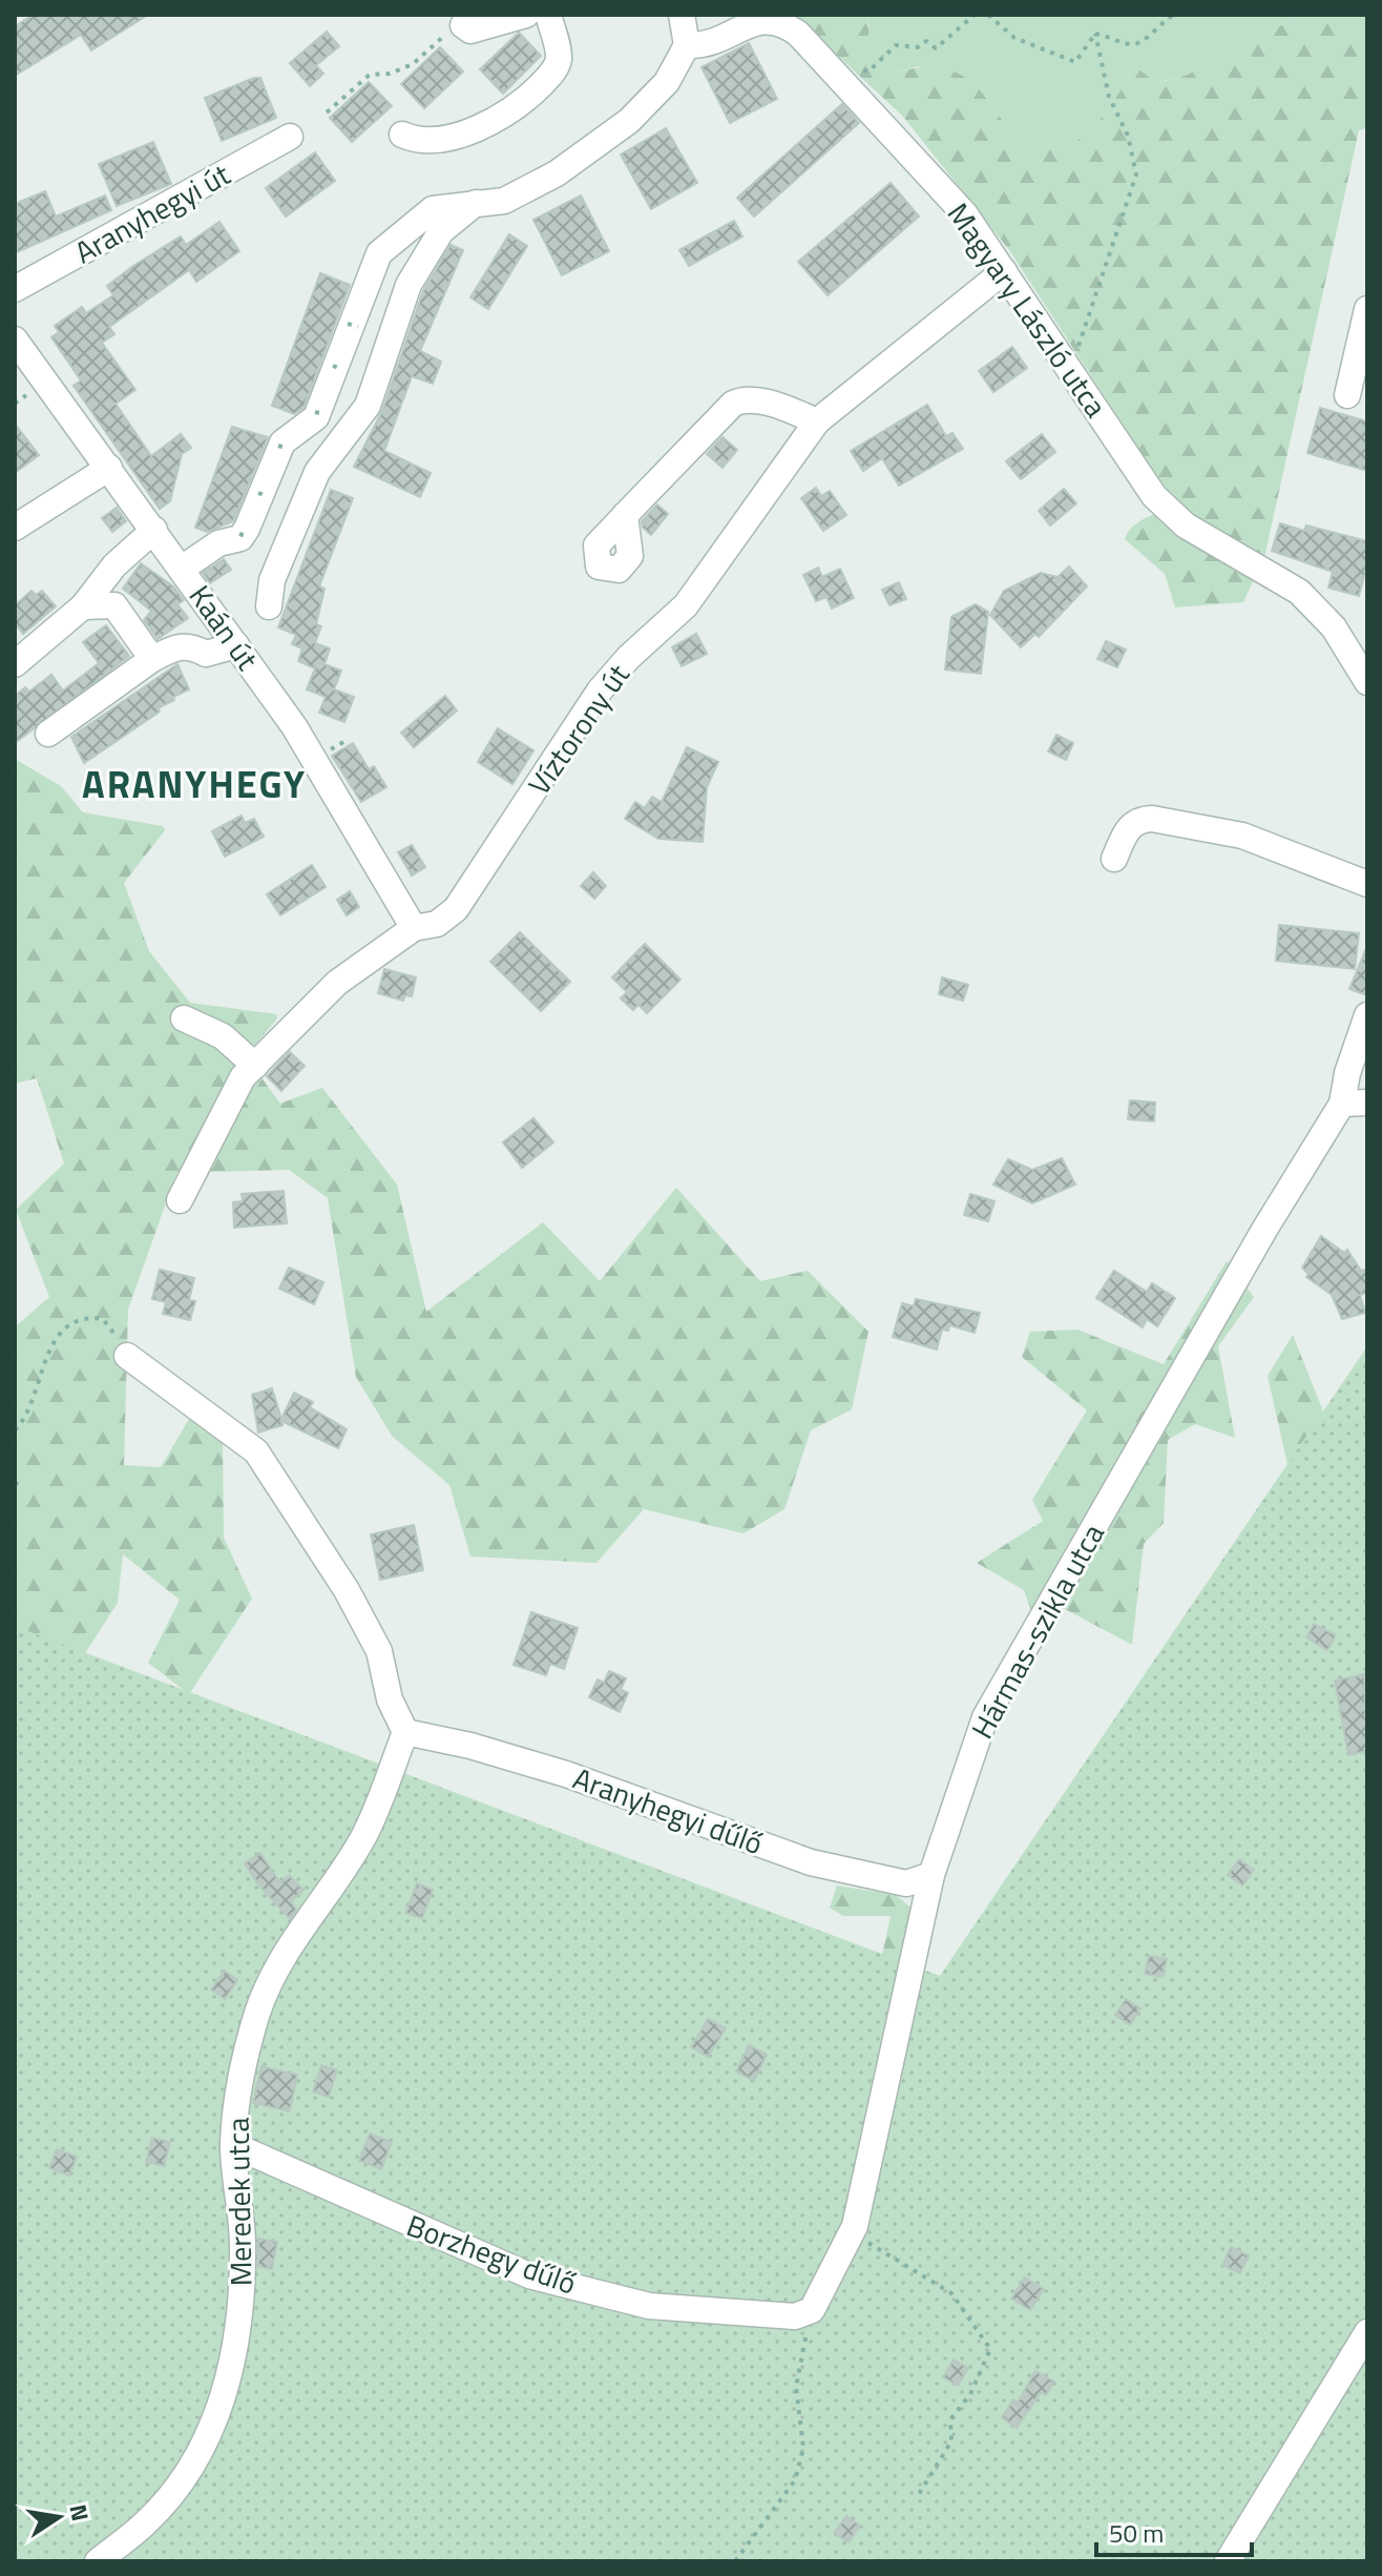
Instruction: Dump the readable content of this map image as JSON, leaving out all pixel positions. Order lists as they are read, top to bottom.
{
  "streets": {
    "street": [
      "Aranyhegyi út",
      "Magyary László utca",
      "Kaán út",
      "Víztorony út",
      "Hármas-szikla utca",
      "Aranyhegyi dűlő",
      "Meredek utca",
      "Borzhegy dűlő"
    ]
  },
  "crossings": [
    ["Magyary László utca", "Víztorony út"],
    ["Kaán út", "Víztorony út"],
    ["Hármas-szikla utca", "Aranyhegyi dűlő"],
    ["Hármas-szikla utca", "Borzhegy dűlő"],
    ["Aranyhegyi dűlő", "Meredek utca"],
    ["Meredek utca", "Borzhegy dűlő"]
  ],
  "districts": ["ARANYHEGY"],
  "scale_bar": "50 m",
  "north": "right"
}
